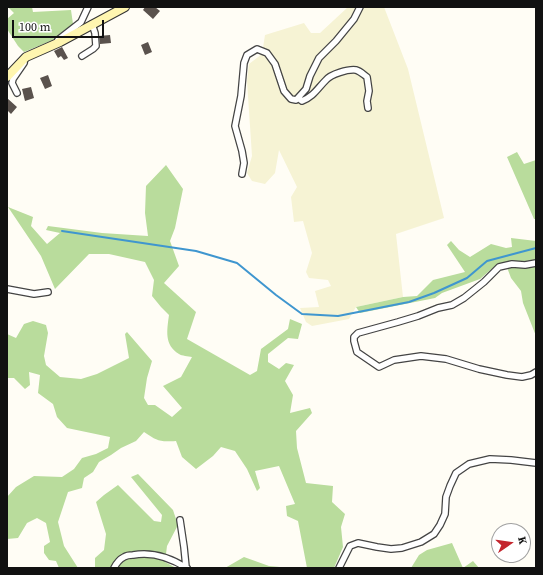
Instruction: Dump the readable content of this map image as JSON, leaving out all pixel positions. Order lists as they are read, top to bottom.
{
  "scale_bar": "100 m",
  "north": "right"
}
